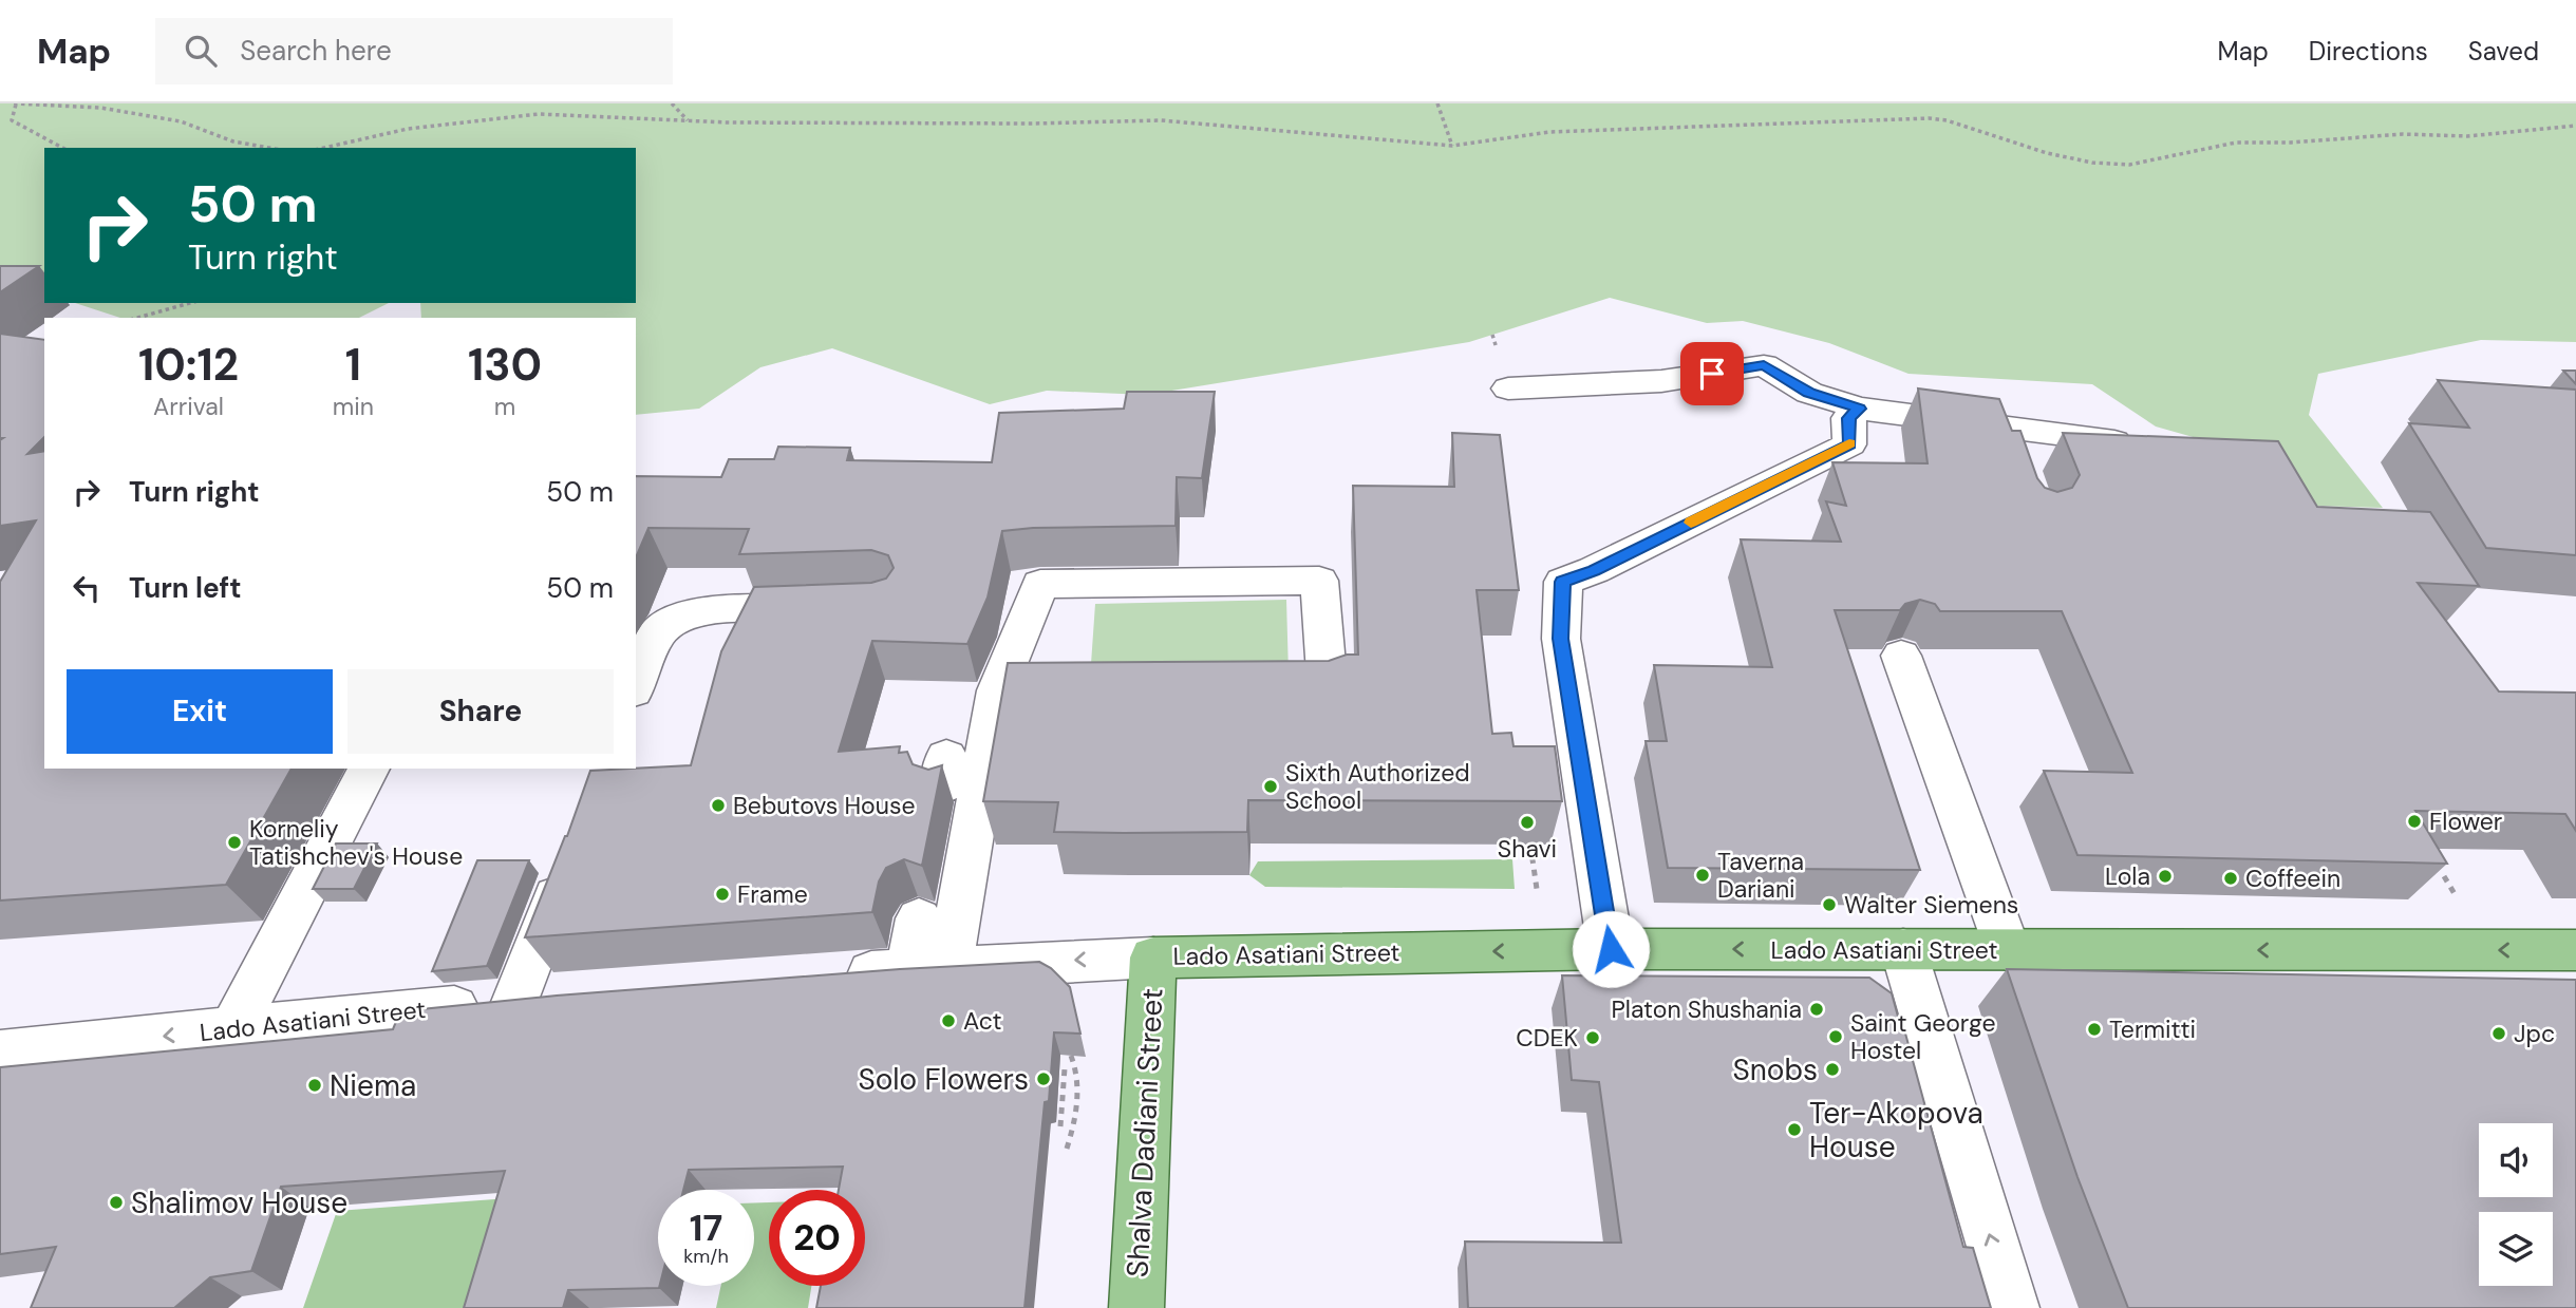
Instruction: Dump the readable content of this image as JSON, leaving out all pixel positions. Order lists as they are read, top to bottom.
{
  "streets": {
    "main road": ["Lado Asatiani Street", "Shalva Dadiani Street"]
  },
  "crossings": [
    ["Lado Asatiani Street", "Shalva Dadiani Street"]
  ],
  "one_way": ["Lado Asatiani Street"],
  "places": [
    "Sixth Authorized School",
    "Bebutovs House",
    "Flower",
    "Shavi",
    "Korneliy Tatishchev's House",
    "Taverna Dariani",
    "Lola",
    "Coffeein",
    "Frame",
    "Walter Siemens",
    "Platon Shushania",
    "Act",
    "Termitti",
    "Jpc",
    "Saint George Hostel",
    "CDEK",
    "Snobs",
    "Solo Flowers",
    "Niema",
    "Ter-Akopova House",
    "Shalimov House"
  ],
  "page": {
    "header": "Map",
    "search": "Search here",
    "nav": ["Map", "Directions", "Saved"],
    "turn": ["50 m", "Turn right"],
    "eta": [
      "10:12",
      "Arrival",
      "1",
      "min",
      "130",
      "m"
    ],
    "list": [
      {
        "name": "Turn right",
        "value": "50 m"
      },
      {
        "name": "Turn left",
        "value": "50 m"
      }
    ],
    "buttons": ["Exit", "Share"],
    "speed": "17 km/h",
    "limit": "20"
  }
}
